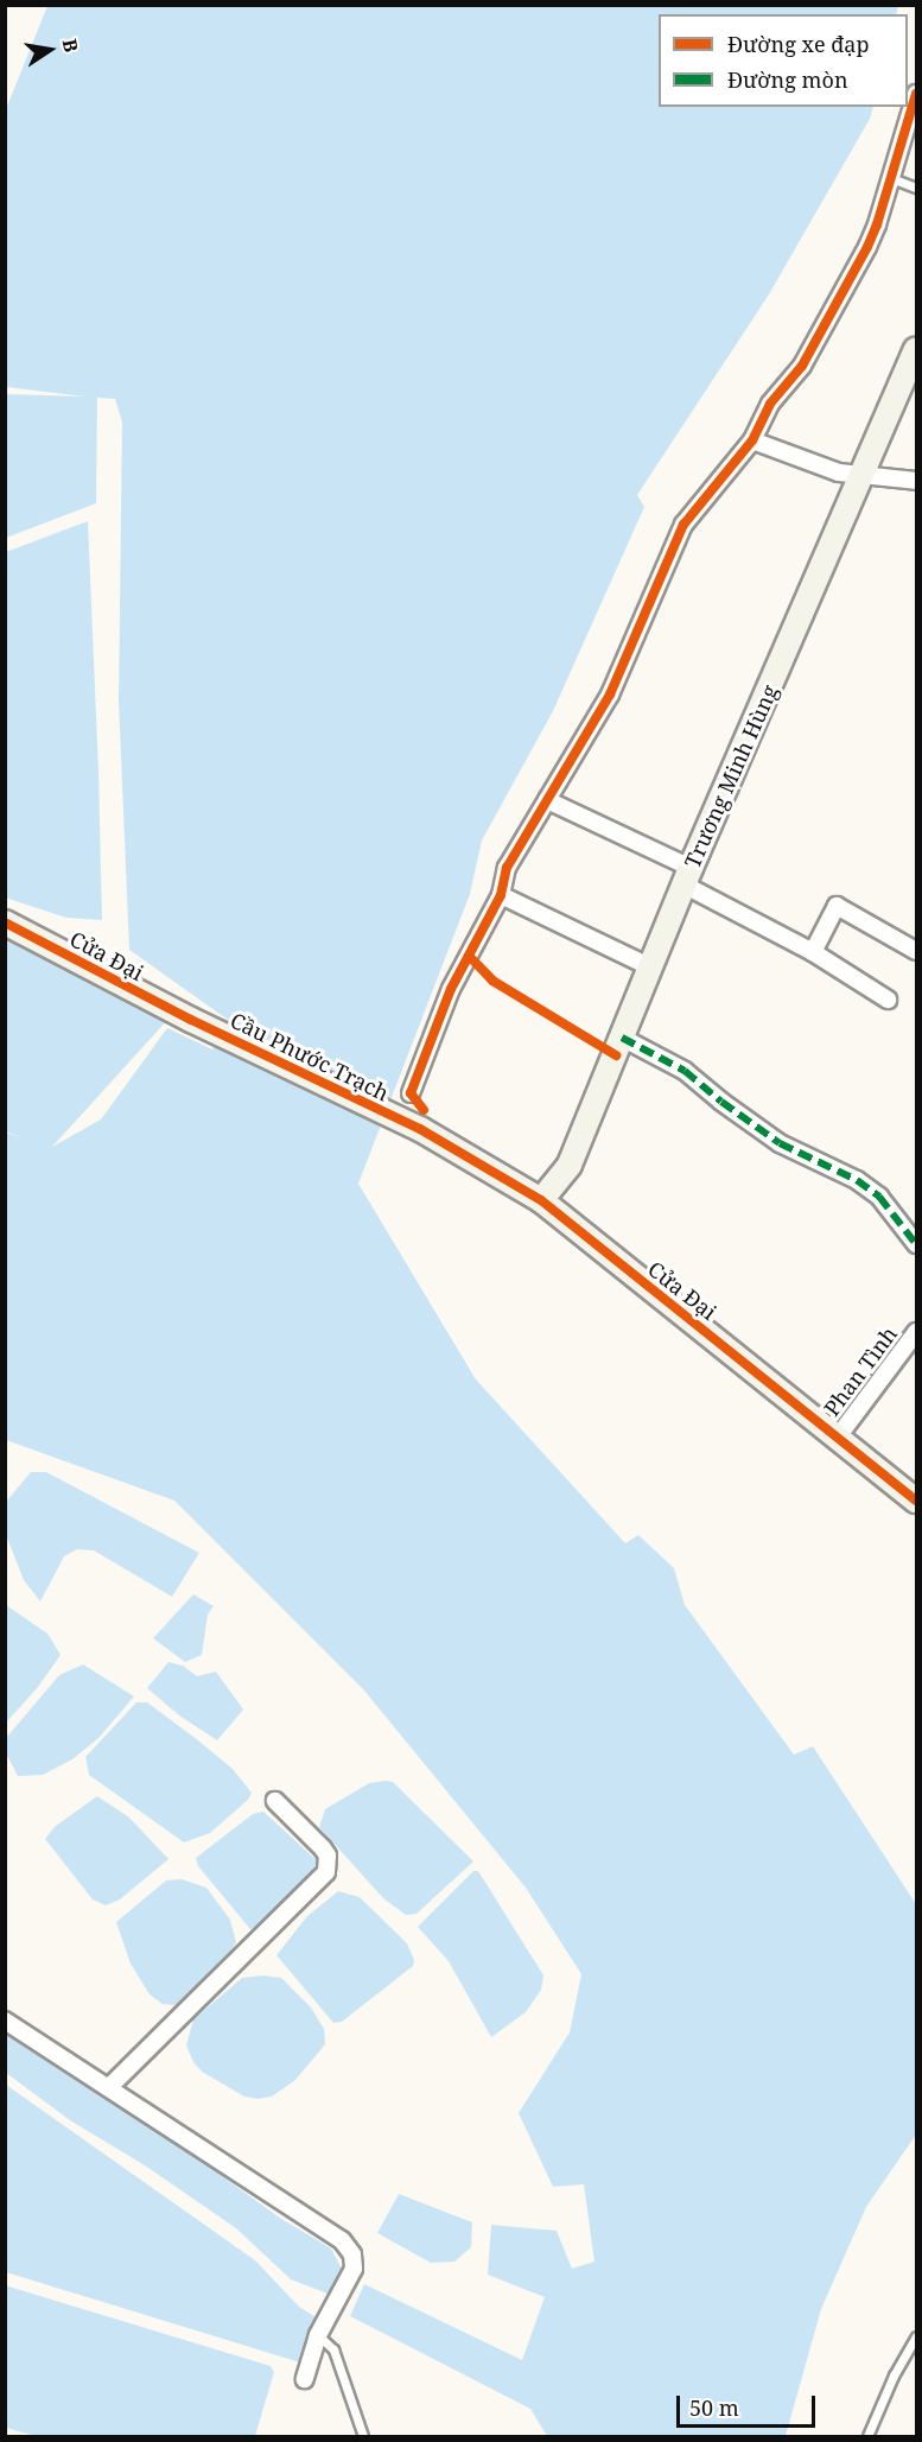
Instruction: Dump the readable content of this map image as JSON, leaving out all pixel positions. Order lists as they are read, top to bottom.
{
  "streets": {
    "street": [
      "Trương Minh Hùng",
      "Cửa Đại",
      "Cầu Phước Trạch",
      "Phan Tình"
    ]
  },
  "crossings": [
    ["Trương Minh Hùng", "Cửa Đại"],
    ["Cửa Đại", "Cầu Phước Trạch"],
    ["Cửa Đại", "Phan Tình"]
  ],
  "legend": ["Đường xe đạp", "Đường mòn"],
  "scale_bar": "50 m",
  "north": "right"
}
